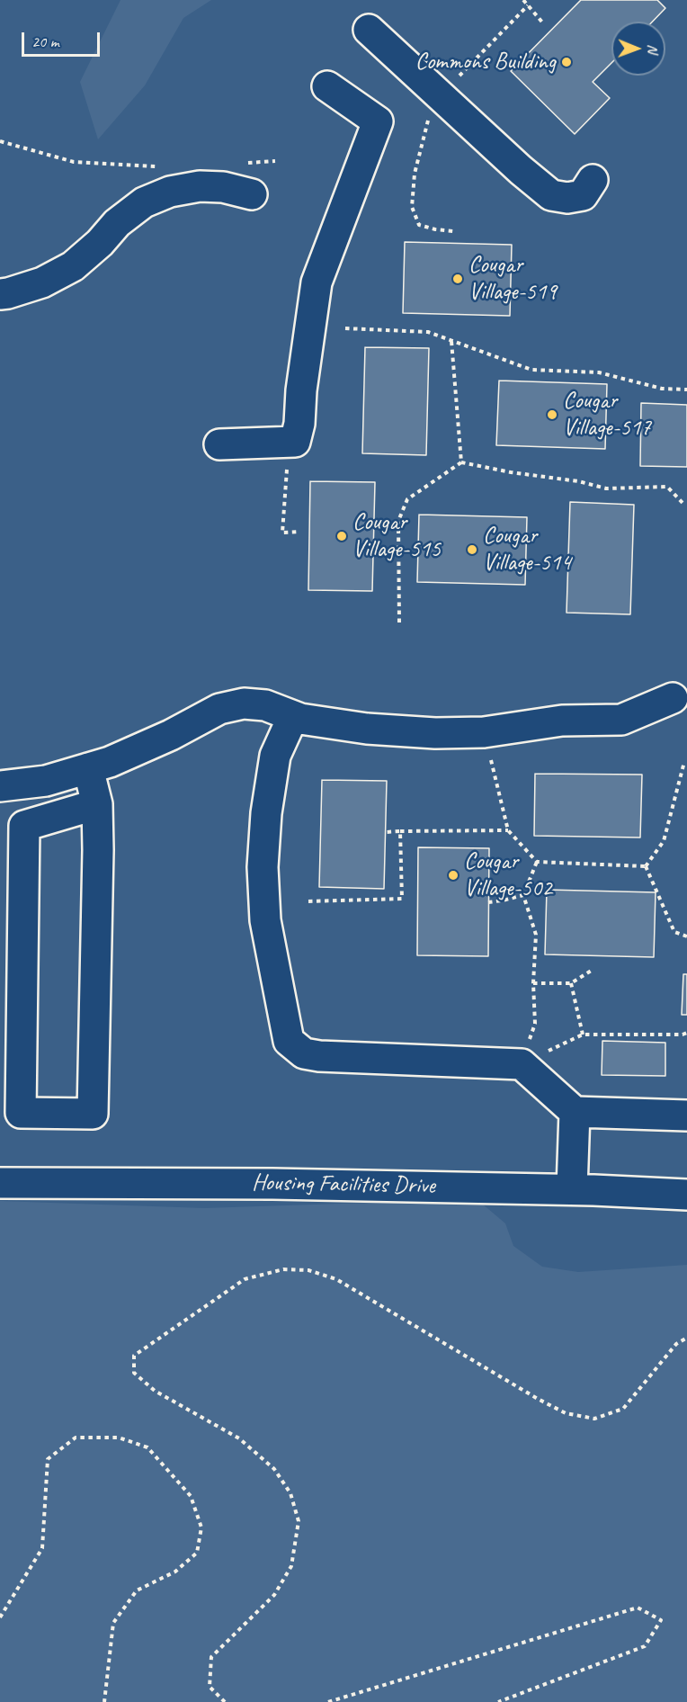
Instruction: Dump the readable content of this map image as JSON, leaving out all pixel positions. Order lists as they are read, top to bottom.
{
  "streets": {
    "street": ["Housing Facilities Drive"]
  },
  "places": [
    "Commons Building",
    "Cougar Village-519",
    "Cougar Village-517",
    "Cougar Village-515",
    "Cougar Village-514",
    "Cougar Village-502"
  ],
  "scale_bar": "20 m",
  "north": "right"
}
